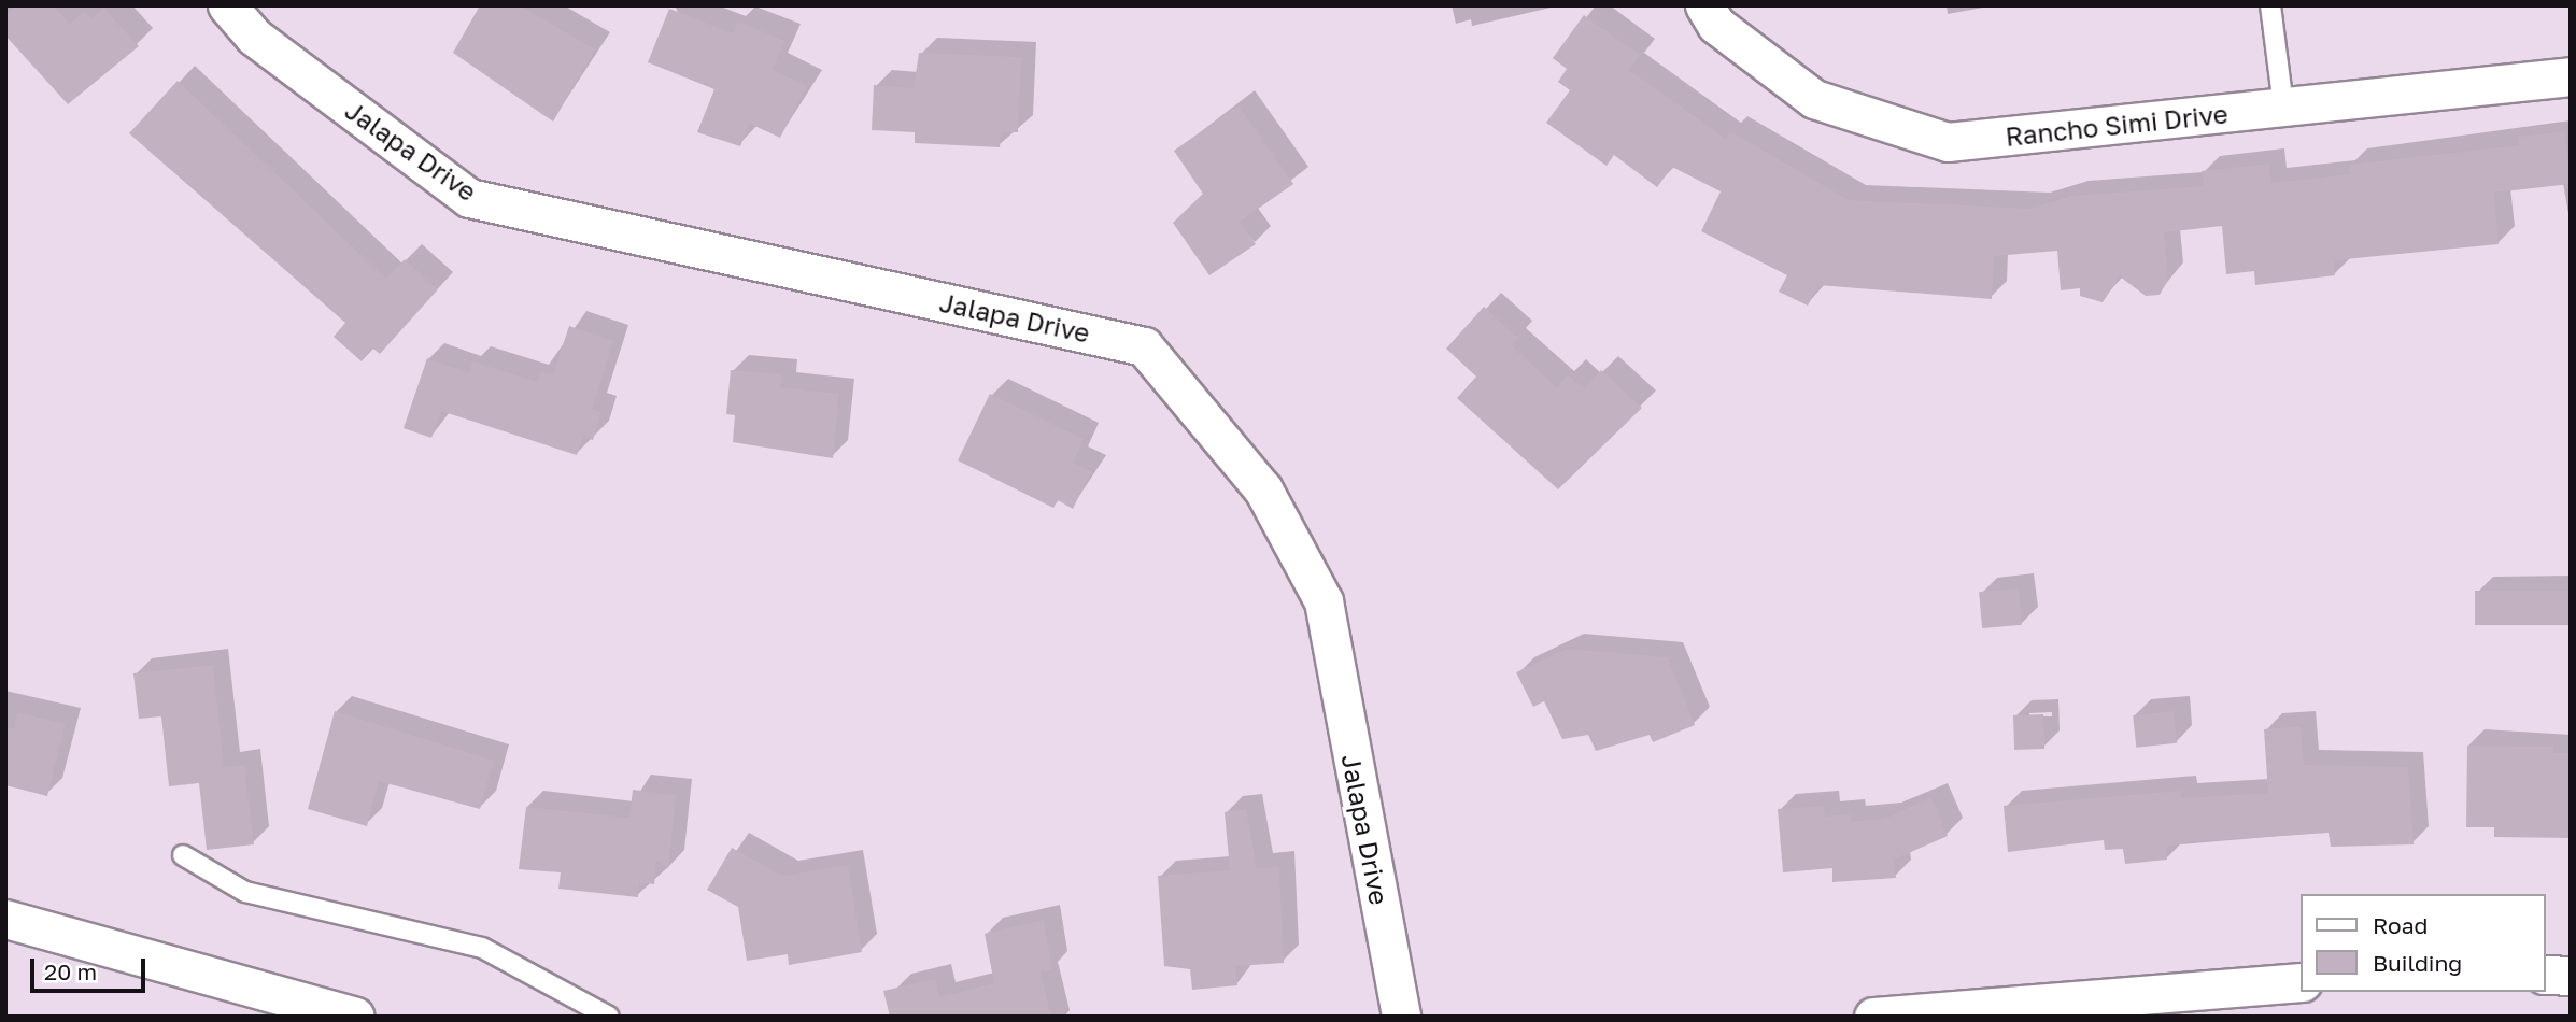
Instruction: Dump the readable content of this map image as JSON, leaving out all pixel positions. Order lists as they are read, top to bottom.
{
  "streets": {
    "street": ["Rancho Simi Drive", "Jalapa Drive"]
  },
  "legend": ["Road", "Building"],
  "scale_bar": "20 m"
}
